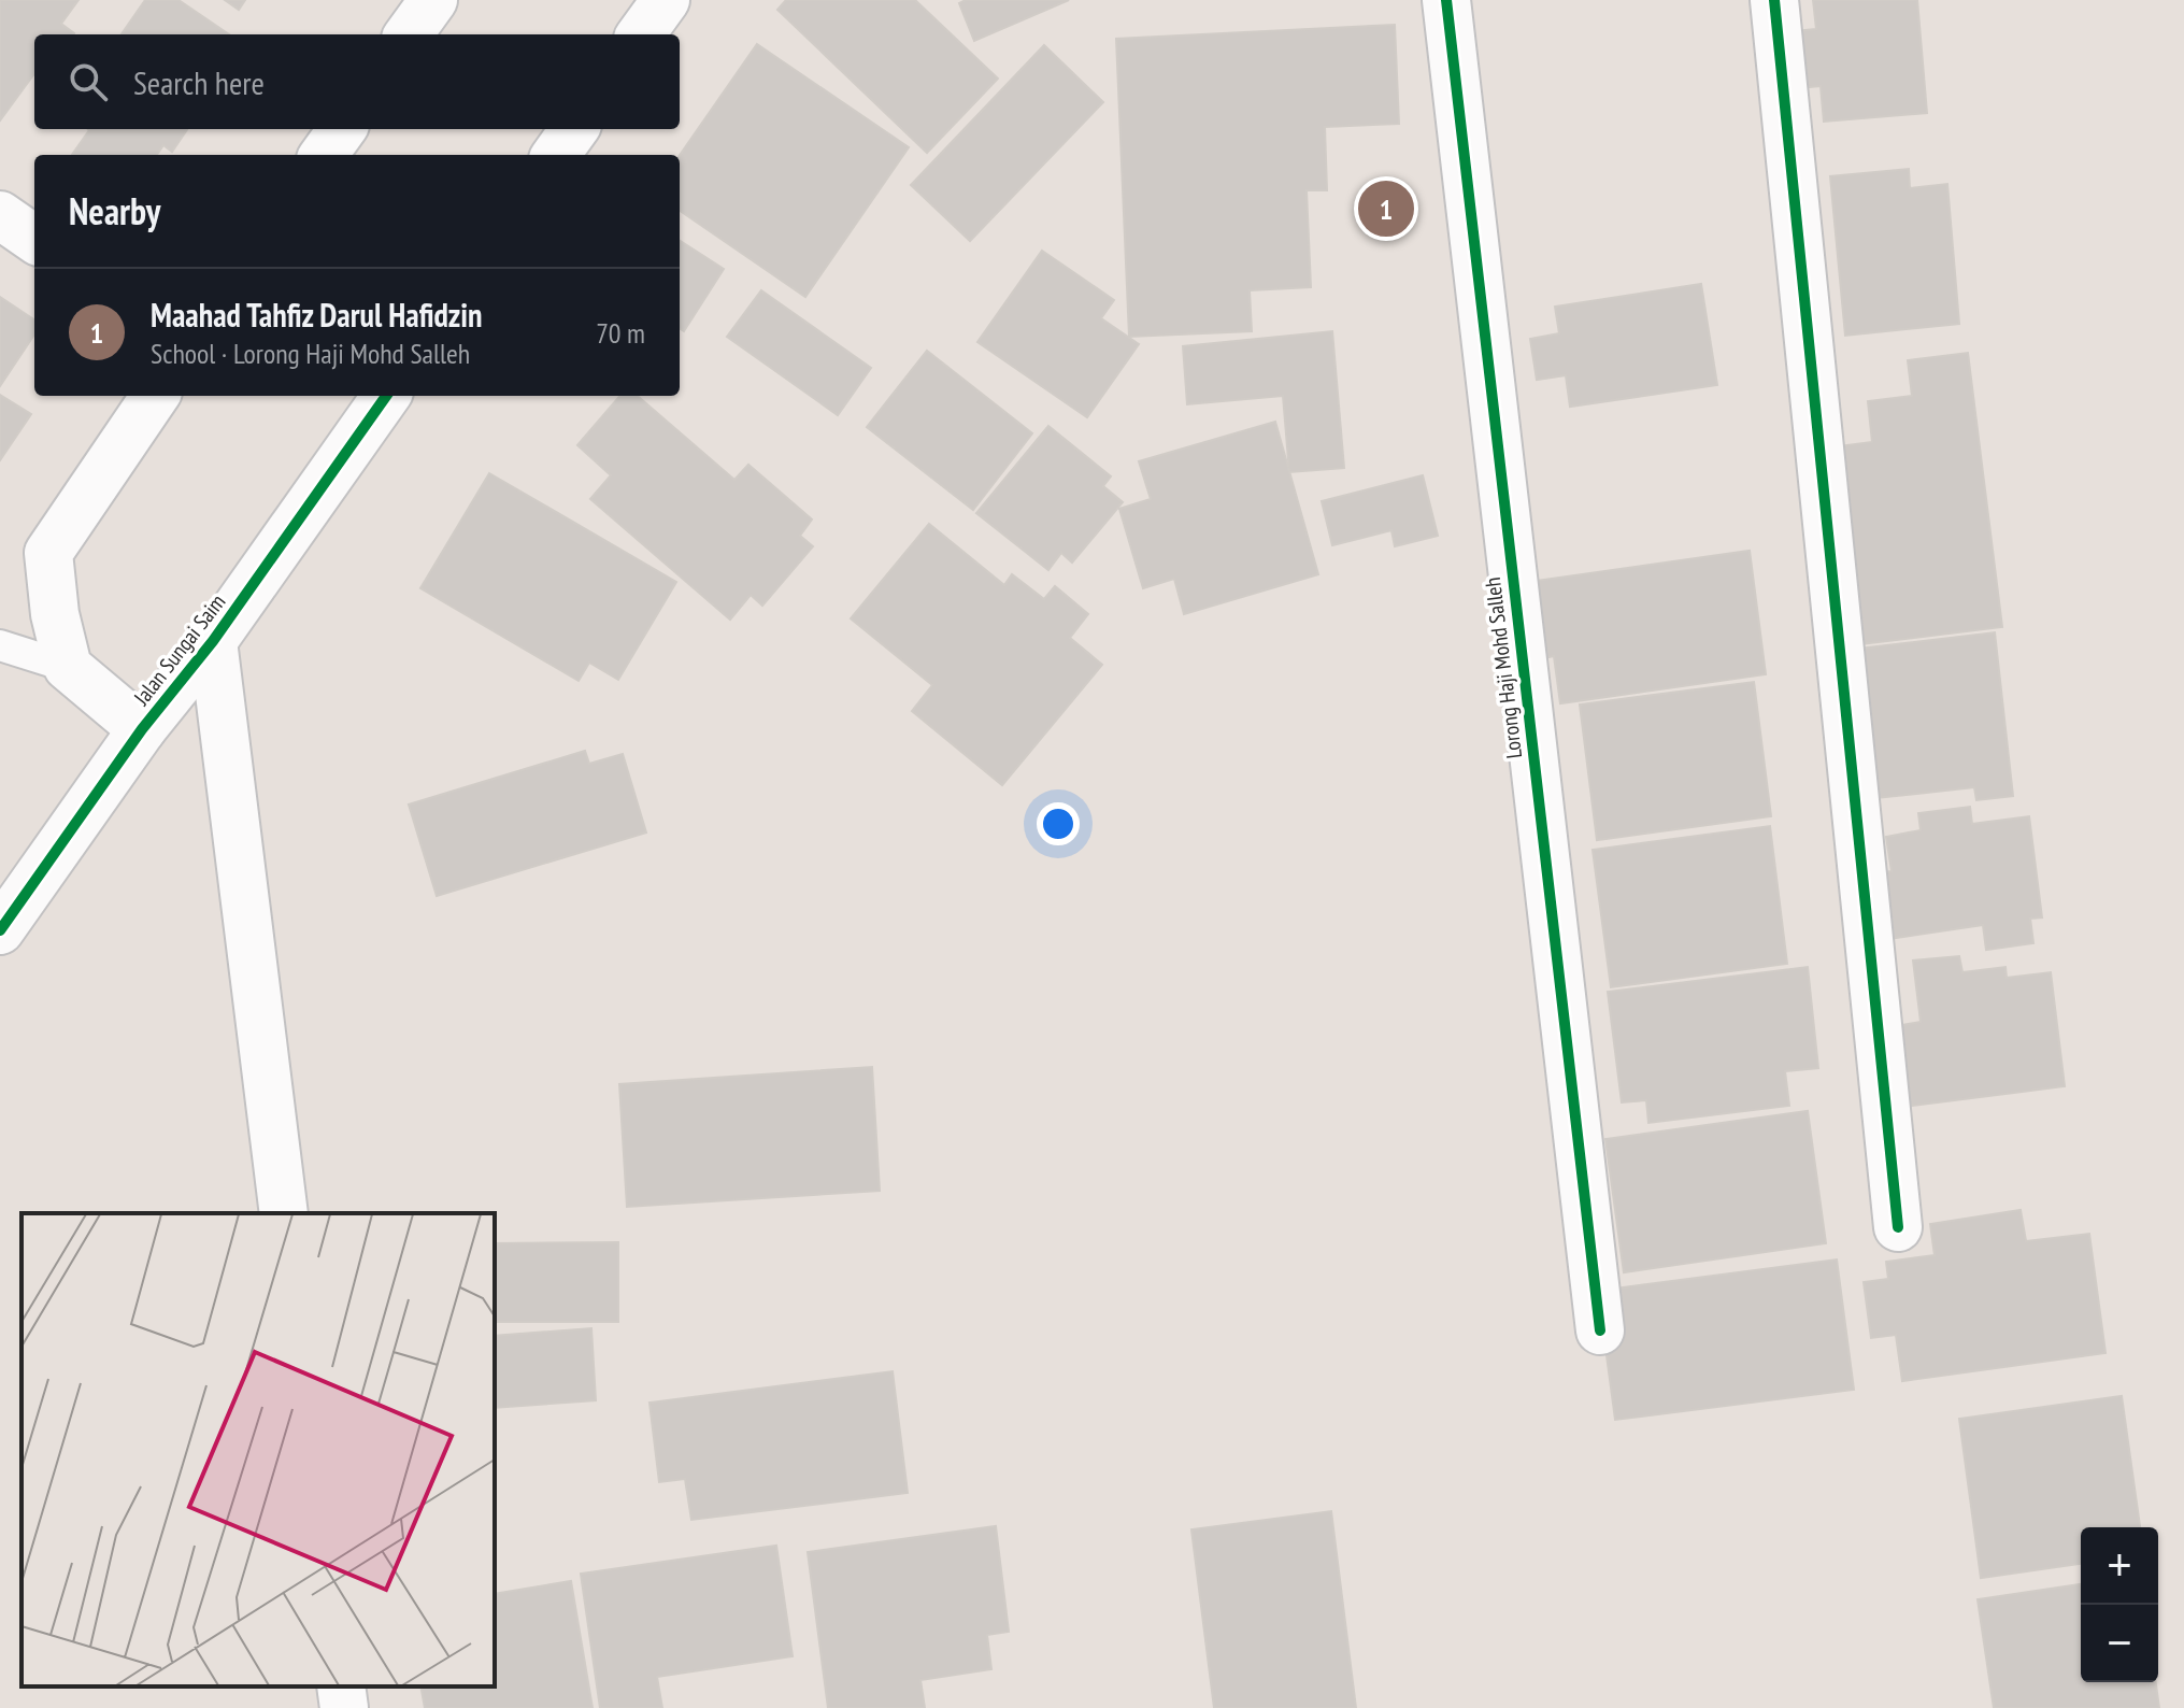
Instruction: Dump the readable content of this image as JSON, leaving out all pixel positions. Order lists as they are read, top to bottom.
{
  "streets": {
    "street": ["Jalan Sungai Saim", "Lorong Haji Mohd Salleh"]
  },
  "page": {
    "search": "Search here",
    "heading": "Nearby",
    "pins": "1",
    "list": [
      {
        "mark": "1",
        "name": "Maahad Tahfiz Darul Hafidzin",
        "note": "School · Lorong Haji Mohd Salleh",
        "value": "70 m"
      }
    ],
    "map_buttons": ["+", "−"]
  }
}
